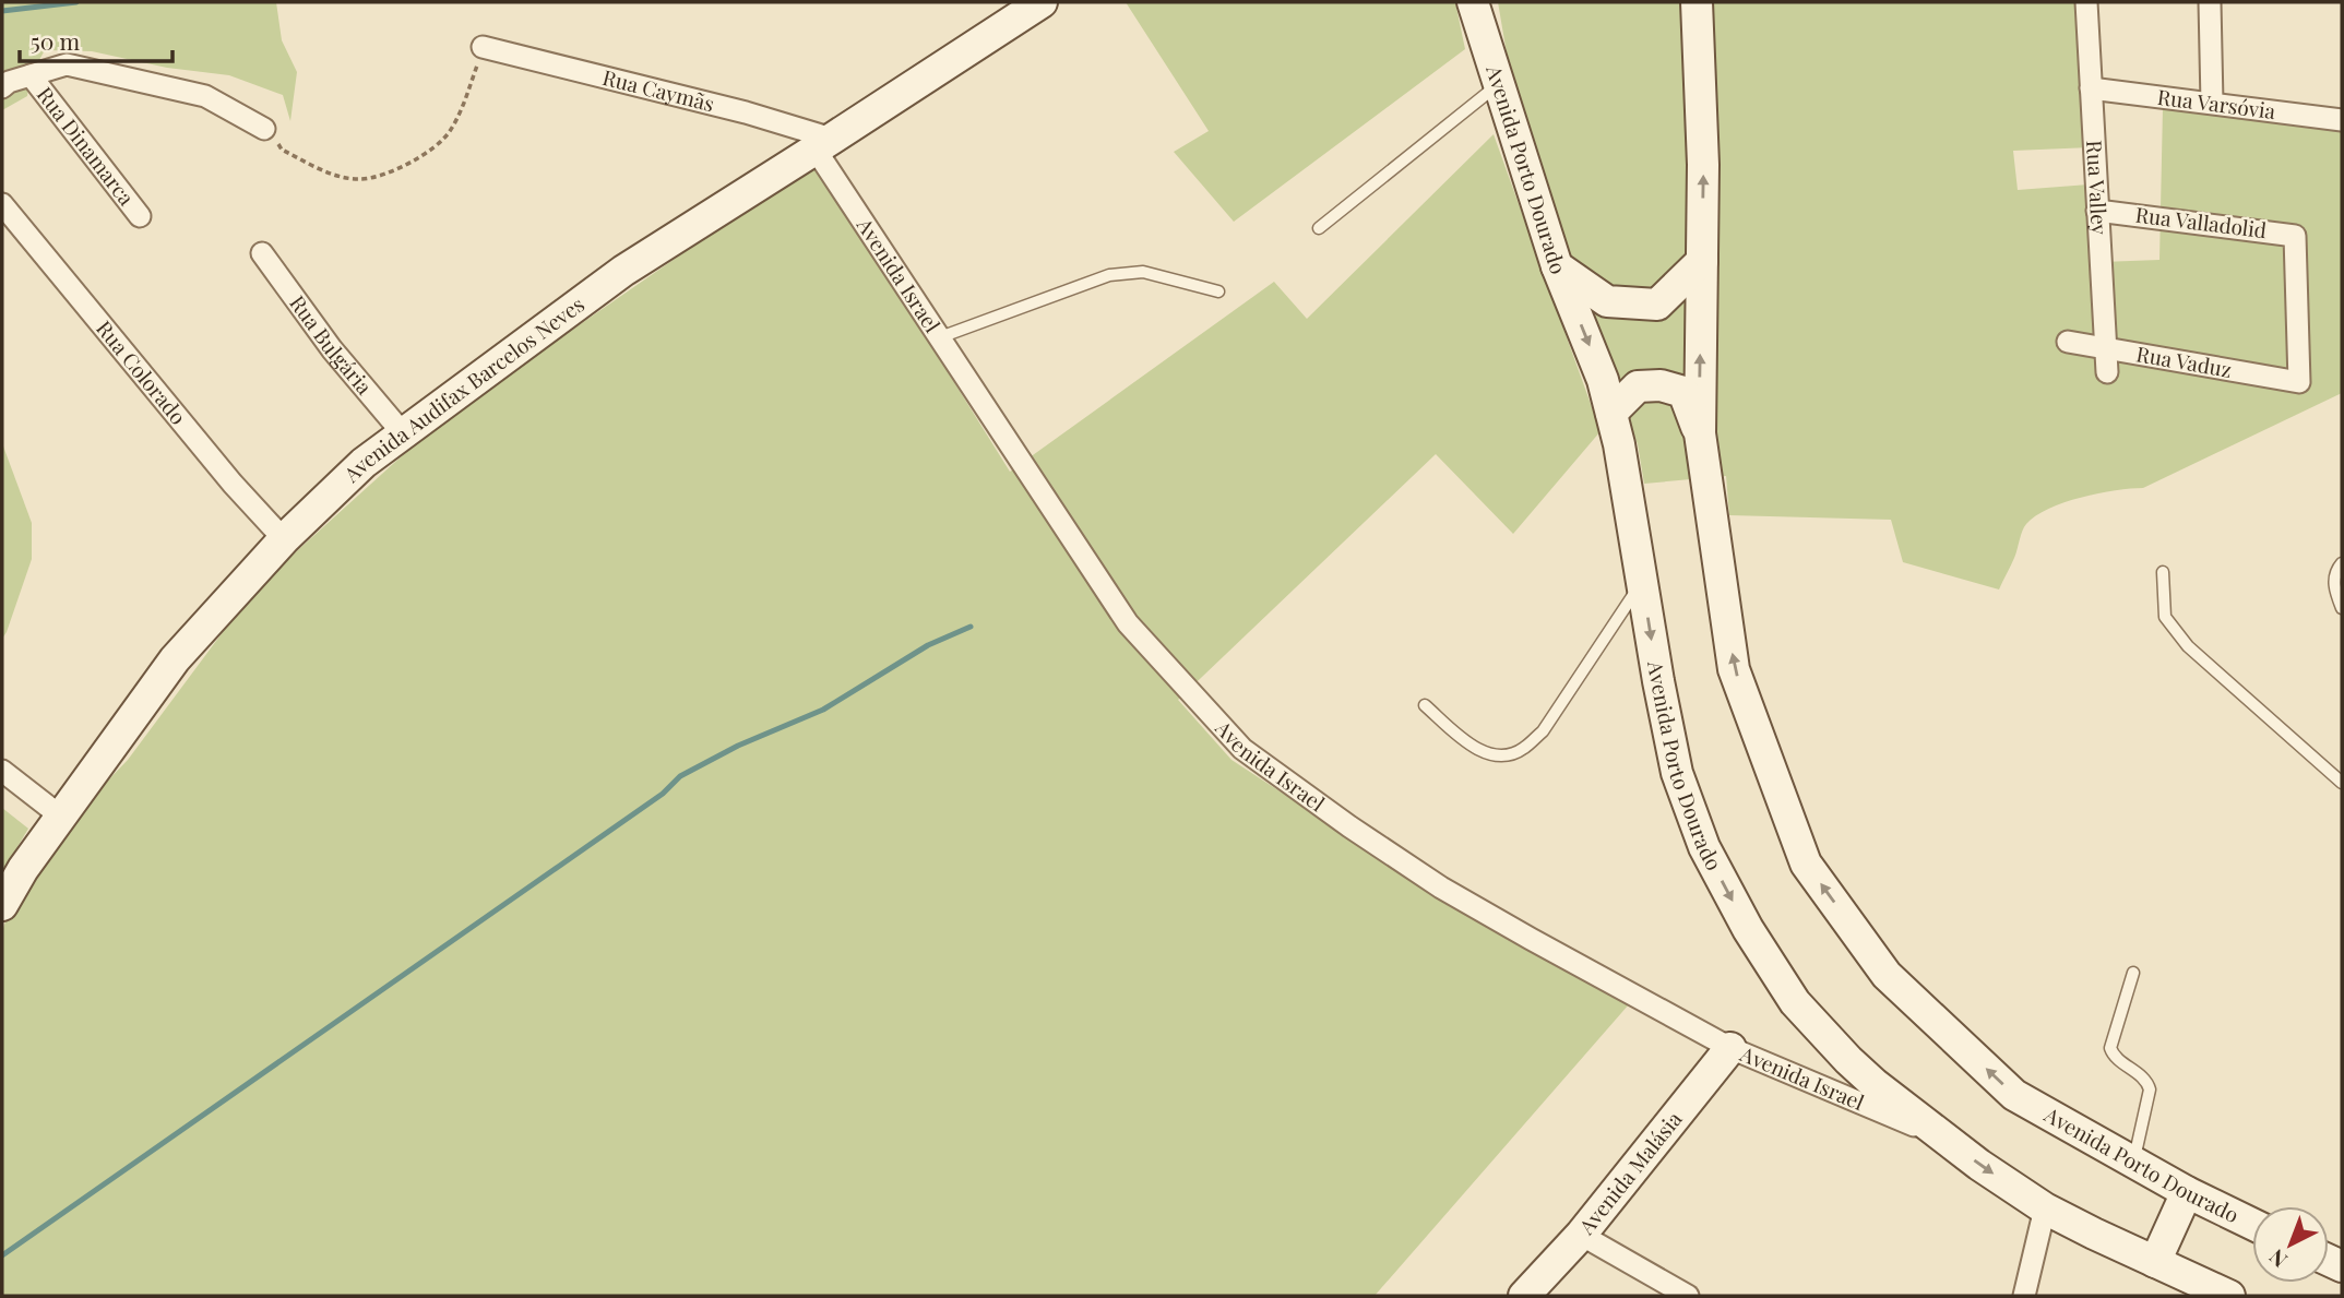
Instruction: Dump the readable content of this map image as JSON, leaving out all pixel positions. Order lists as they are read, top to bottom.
{
  "streets": {
    "street": [
      "Rua Caymãs",
      "Rua Varsóvia",
      "Rua Dinamarca",
      "Avenida Porto Dourado",
      "Rua Valley",
      "Rua Valladolid",
      "Avenida Israel",
      "Rua Bulgária",
      "Rua Vaduz",
      "Rua Colorado",
      "Avenida Audifax Barcelos Neves",
      "Avenida Malásia"
    ]
  },
  "crossings": [
    ["Rua Caymãs", "Avenida Israel"],
    ["Rua Caymãs", "Avenida Audifax Barcelos Neves"],
    ["Rua Varsóvia", "Rua Valley"],
    ["Avenida Porto Dourado", "Avenida Israel"],
    ["Rua Valley", "Rua Valladolid"],
    ["Rua Valley", "Rua Vaduz"],
    ["Rua Valladolid", "Rua Vaduz"],
    ["Avenida Israel", "Avenida Audifax Barcelos Neves"],
    ["Avenida Israel", "Avenida Malásia"],
    ["Rua Bulgária", "Avenida Audifax Barcelos Neves"],
    ["Rua Colorado", "Avenida Audifax Barcelos Neves"]
  ],
  "scale_bar": "50 m",
  "north": "bottom left"
}
